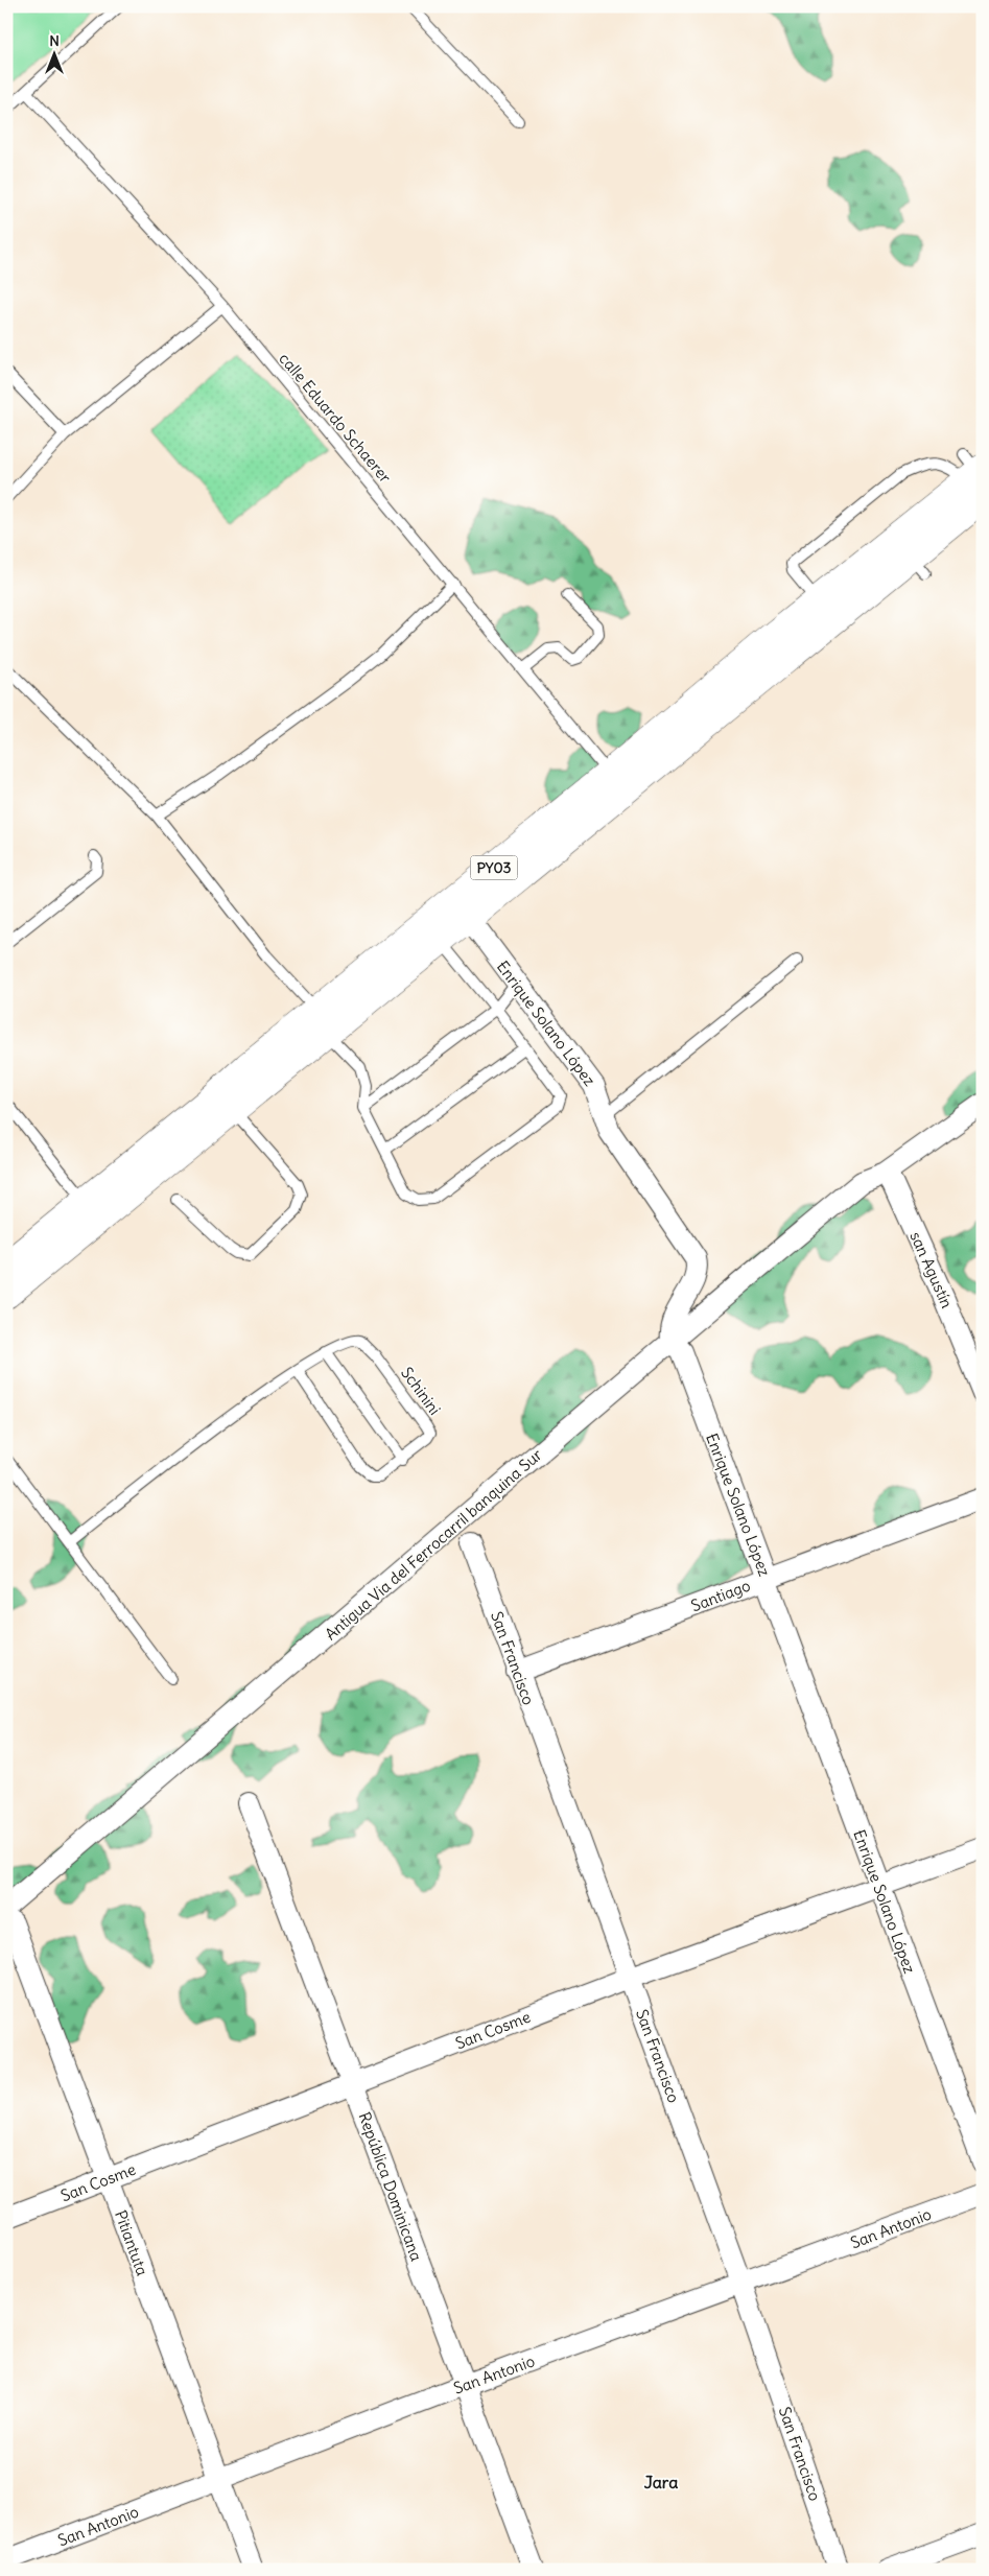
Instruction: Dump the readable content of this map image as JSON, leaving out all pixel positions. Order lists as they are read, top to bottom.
{
  "streets": {
    "highway": ["PY03"],
    "street": [
      "Enrique Solano López",
      "san Agustín",
      "Antigua Via del Ferrocarril banquina Sur",
      "Santiago",
      "San Francisco",
      "San Cosme",
      "República Dominicana",
      "San Antonio",
      "Pitiantuta"
    ],
    "lane": ["calle Eduardo Schaerer", "Schinini"]
  },
  "crossings": [
    ["calle Eduardo Schaerer", "PY03"],
    ["PY03", "Enrique Solano López"],
    ["Enrique Solano López", "Antigua Via del Ferrocarril banquina Sur"],
    ["Enrique Solano López", "Santiago"],
    ["Enrique Solano López", "San Cosme"],
    ["san Agustín", "Antigua Via del Ferrocarril banquina Sur"],
    ["Santiago", "San Francisco"],
    ["San Francisco", "San Cosme"],
    ["San Francisco", "San Antonio"],
    ["San Cosme", "República Dominicana"],
    ["San Cosme", "Pitiantuta"],
    ["República Dominicana", "San Antonio"],
    ["San Antonio", "Pitiantuta"]
  ],
  "districts": ["Jara"],
  "north": "top"
}
